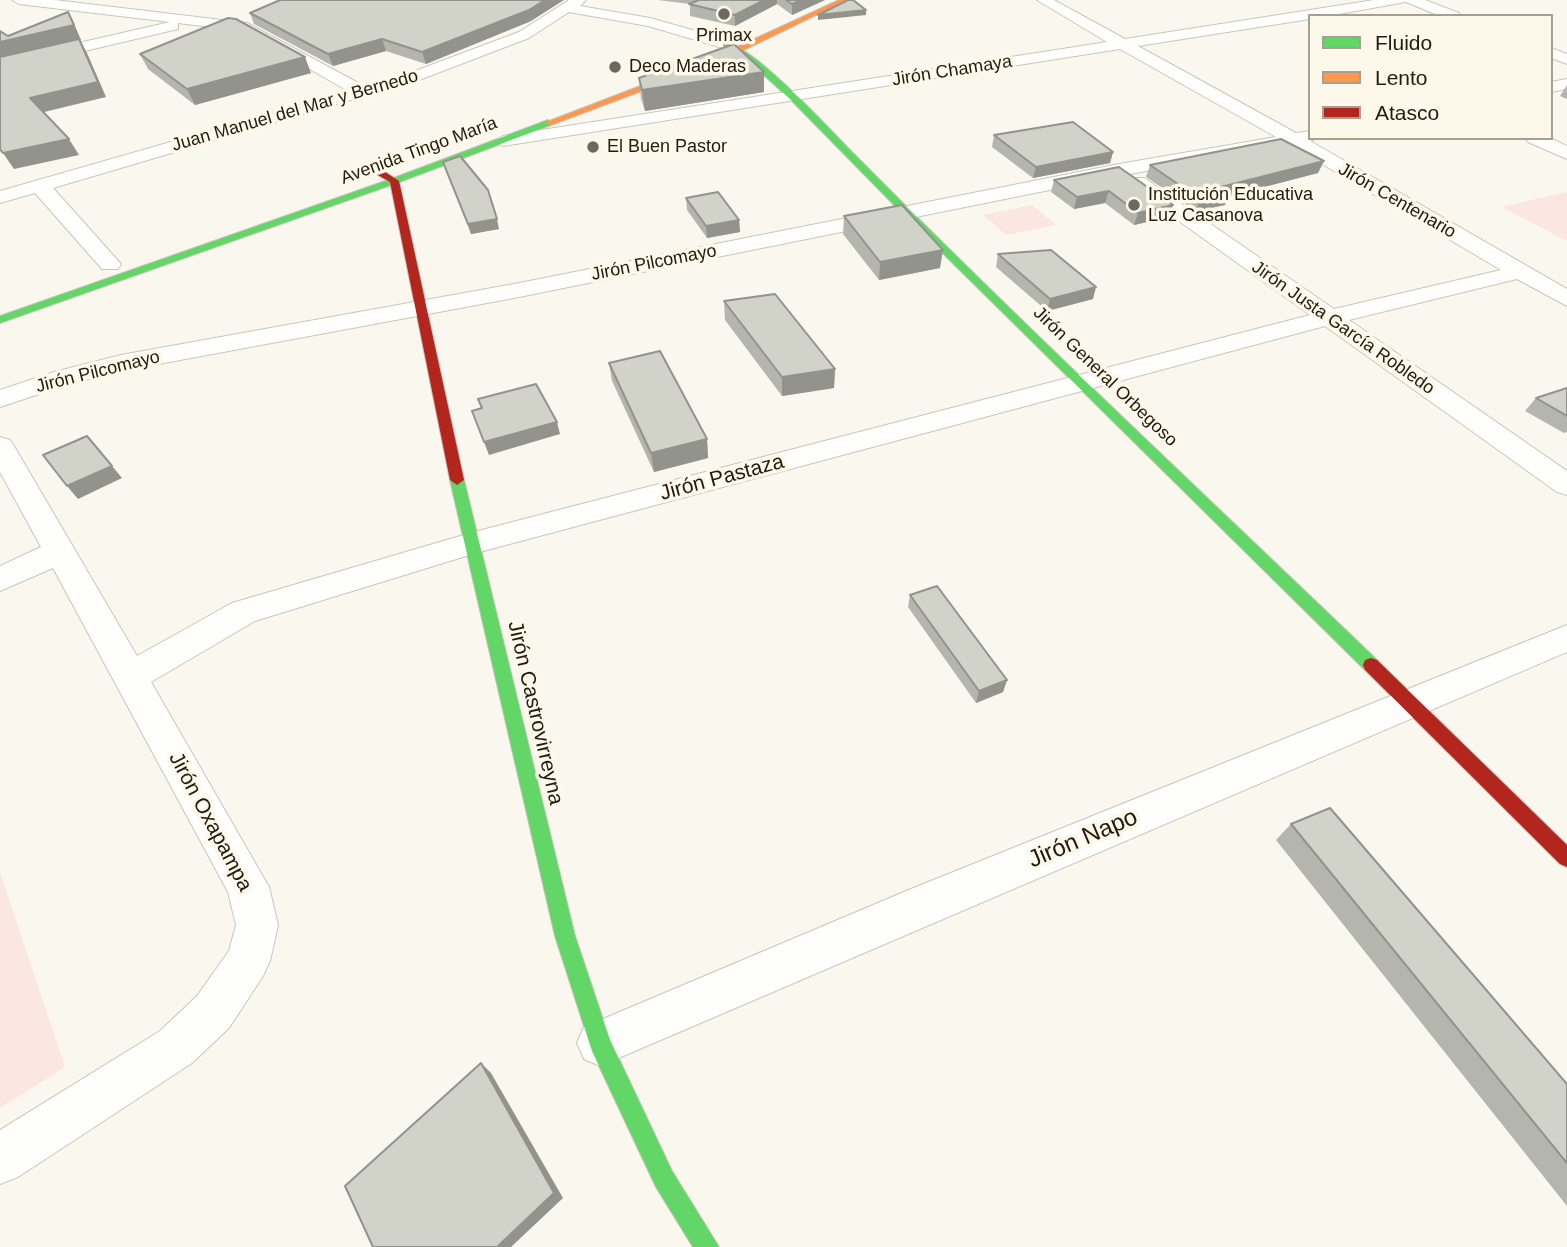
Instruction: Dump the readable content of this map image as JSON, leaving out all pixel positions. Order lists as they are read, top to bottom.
{
  "streets": {
    "street": [
      "Jirón Chamaya",
      "Juan Manuel del Mar y Bernedo",
      "Avenida Tingo María",
      "Jirón Centenario",
      "Jirón Pilcomayo",
      "Jirón Justa García Robledo",
      "Jirón General Orbegoso",
      "Jirón Pastaza",
      "Jirón Castrovirreyna",
      "Jirón Oxapampa",
      "Jirón Napo"
    ]
  },
  "crossings": [
    ["Jirón Chamaya", "Avenida Tingo María"],
    ["Jirón Chamaya", "Jirón Centenario"],
    ["Jirón Chamaya", "Jirón General Orbegoso"],
    ["Juan Manuel del Mar y Bernedo", "Jirón General Orbegoso"],
    ["Avenida Tingo María", "Jirón General Orbegoso"],
    ["Avenida Tingo María", "Jirón Castrovirreyna"],
    ["Jirón Centenario", "Jirón Pilcomayo"],
    ["Jirón Centenario", "Jirón Pastaza"],
    ["Jirón Pilcomayo", "Jirón Justa García Robledo"],
    ["Jirón Pilcomayo", "Jirón General Orbegoso"],
    ["Jirón Pilcomayo", "Jirón Castrovirreyna"],
    ["Jirón Justa García Robledo", "Jirón Pastaza"],
    ["Jirón General Orbegoso", "Jirón Pastaza"],
    ["Jirón General Orbegoso", "Jirón Napo"],
    ["Jirón Pastaza", "Jirón Castrovirreyna"],
    ["Jirón Pastaza", "Jirón Oxapampa"],
    ["Jirón Castrovirreyna", "Jirón Napo"]
  ],
  "places": [
    "Primax",
    "Deco Maderas",
    "El Buen Pastor",
    "Institución Educativa Luz Casanova"
  ],
  "legend": ["Fluido", "Lento", "Atasco"]
}
